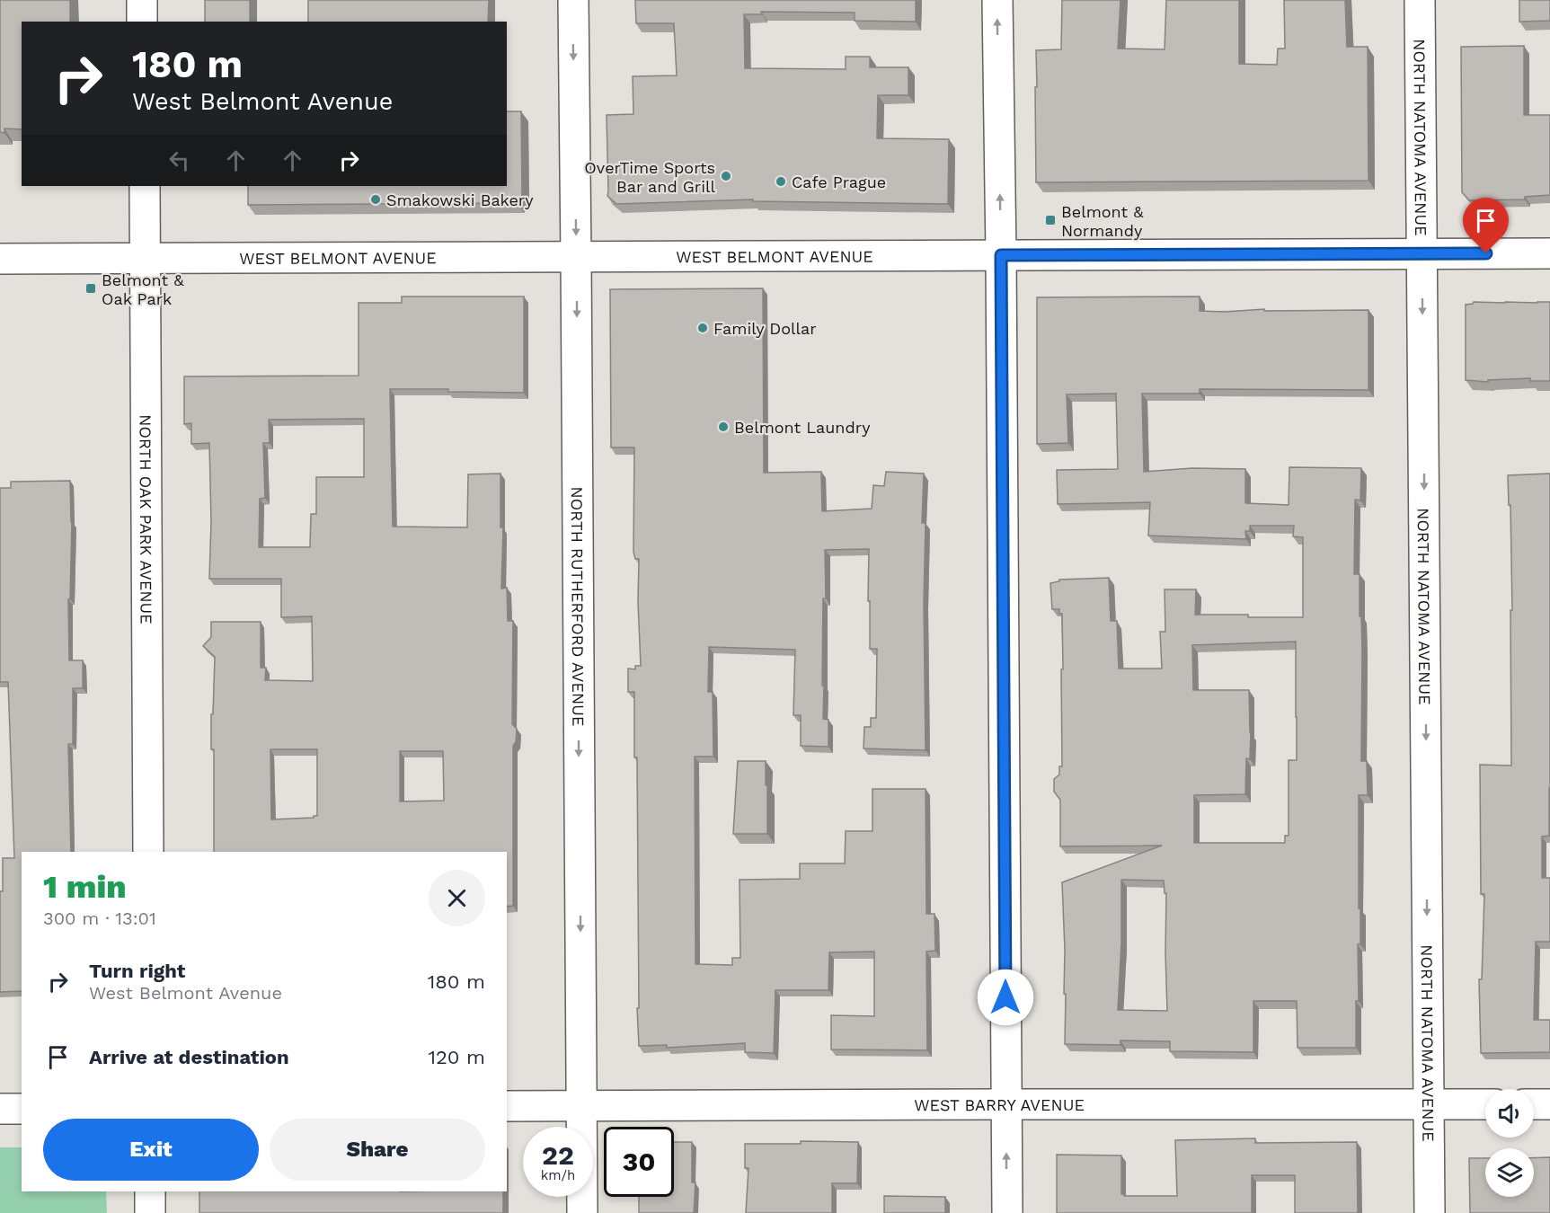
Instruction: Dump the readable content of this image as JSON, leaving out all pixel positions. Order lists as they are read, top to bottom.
{
  "streets": {
    "street": [
      "NORTH NATOMA AVENUE",
      "WEST BELMONT AVENUE",
      "NORTH OAK PARK AVENUE",
      "NORTH RUTHERFORD AVENUE",
      "WEST BARRY AVENUE"
    ]
  },
  "crossings": [
    ["NORTH NATOMA AVENUE", "WEST BELMONT AVENUE"],
    ["NORTH NATOMA AVENUE", "WEST BARRY AVENUE"],
    ["WEST BELMONT AVENUE", "NORTH OAK PARK AVENUE"],
    ["WEST BELMONT AVENUE", "NORTH RUTHERFORD AVENUE"],
    ["NORTH RUTHERFORD AVENUE", "WEST BARRY AVENUE"]
  ],
  "one_way": ["NORTH NATOMA AVENUE", "NORTH RUTHERFORD AVENUE"],
  "places": {
    "other": [
      "OverTime Sports Bar and Grill",
      "Cafe Prague",
      "Smakowski Bakery",
      "Family Dollar",
      "Belmont Laundry"
    ],
    "transit": ["Belmont & Normandy", "Belmont & Oak Park"]
  },
  "page": {
    "turn": ["180 m", "West Belmont Avenue"],
    "heading": ["1 min", "300 m · 13:01"],
    "list": [
      {
        "name": "Turn right",
        "note": "West Belmont Avenue",
        "value": "180 m"
      },
      {
        "name": "Arrive at destination",
        "value": "120 m"
      }
    ],
    "buttons": ["Exit", "Share"],
    "speed": "22 km/h",
    "limit": "30"
  }
}
